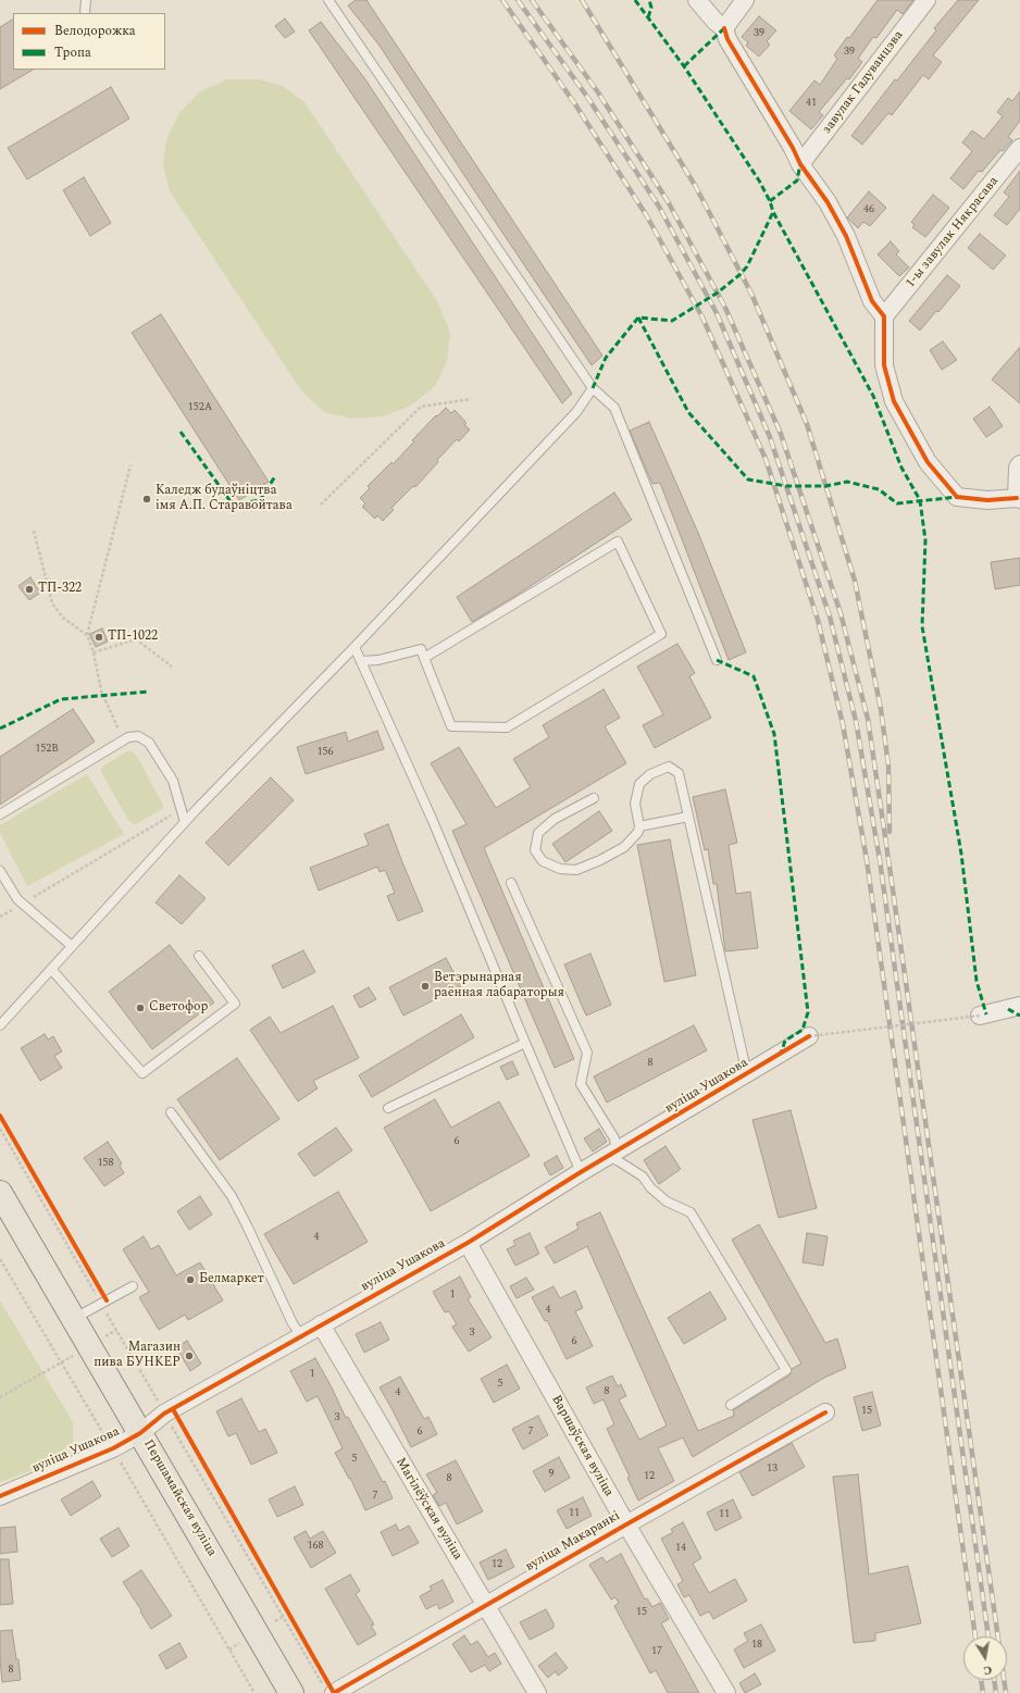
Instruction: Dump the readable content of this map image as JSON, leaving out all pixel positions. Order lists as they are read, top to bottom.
{
  "streets": {
    "main road": ["Першамайская вуліца"],
    "street": [
      "завулак Гадуванцэва",
      "1-ы завулак Някрасава",
      "вуліца Ушакова",
      "Варшаўская вуліца",
      "Магілёўская вуліца",
      "вуліца Макаранкі"
    ]
  },
  "crossings": [
    ["вуліца Ушакова", "Варшаўская вуліца"],
    ["вуліца Ушакова", "Першамайская вуліца"],
    ["вуліца Ушакова", "Магілёўская вуліца"],
    ["Варшаўская вуліца", "вуліца Макаранкі"],
    ["Магілёўская вуліца", "вуліца Макаранкі"]
  ],
  "places": [
    "Каледж будаўніцтва імя А.П. Старавойтава",
    "ТП-322",
    "ТП-1022",
    "Ветэрынарная раённая лабараторыя",
    "Светофор",
    "Белмаркет",
    "Магазин пива БУНКЕР"
  ],
  "house_numbers": [
    "39",
    "39",
    "41",
    "46",
    "152А",
    "152В",
    "156",
    "8",
    "6",
    "158",
    "4",
    "1",
    "4",
    "3",
    "6",
    "1",
    "5",
    "8",
    "4",
    "15",
    "3",
    "6",
    "7",
    "5",
    "13",
    "9",
    "12",
    "8",
    "7",
    "11",
    "11",
    "168",
    "14",
    "12",
    "15",
    "18",
    "17",
    "8"
  ],
  "legend": ["Велодорожка", "Тропа"],
  "north": "bottom"
}
